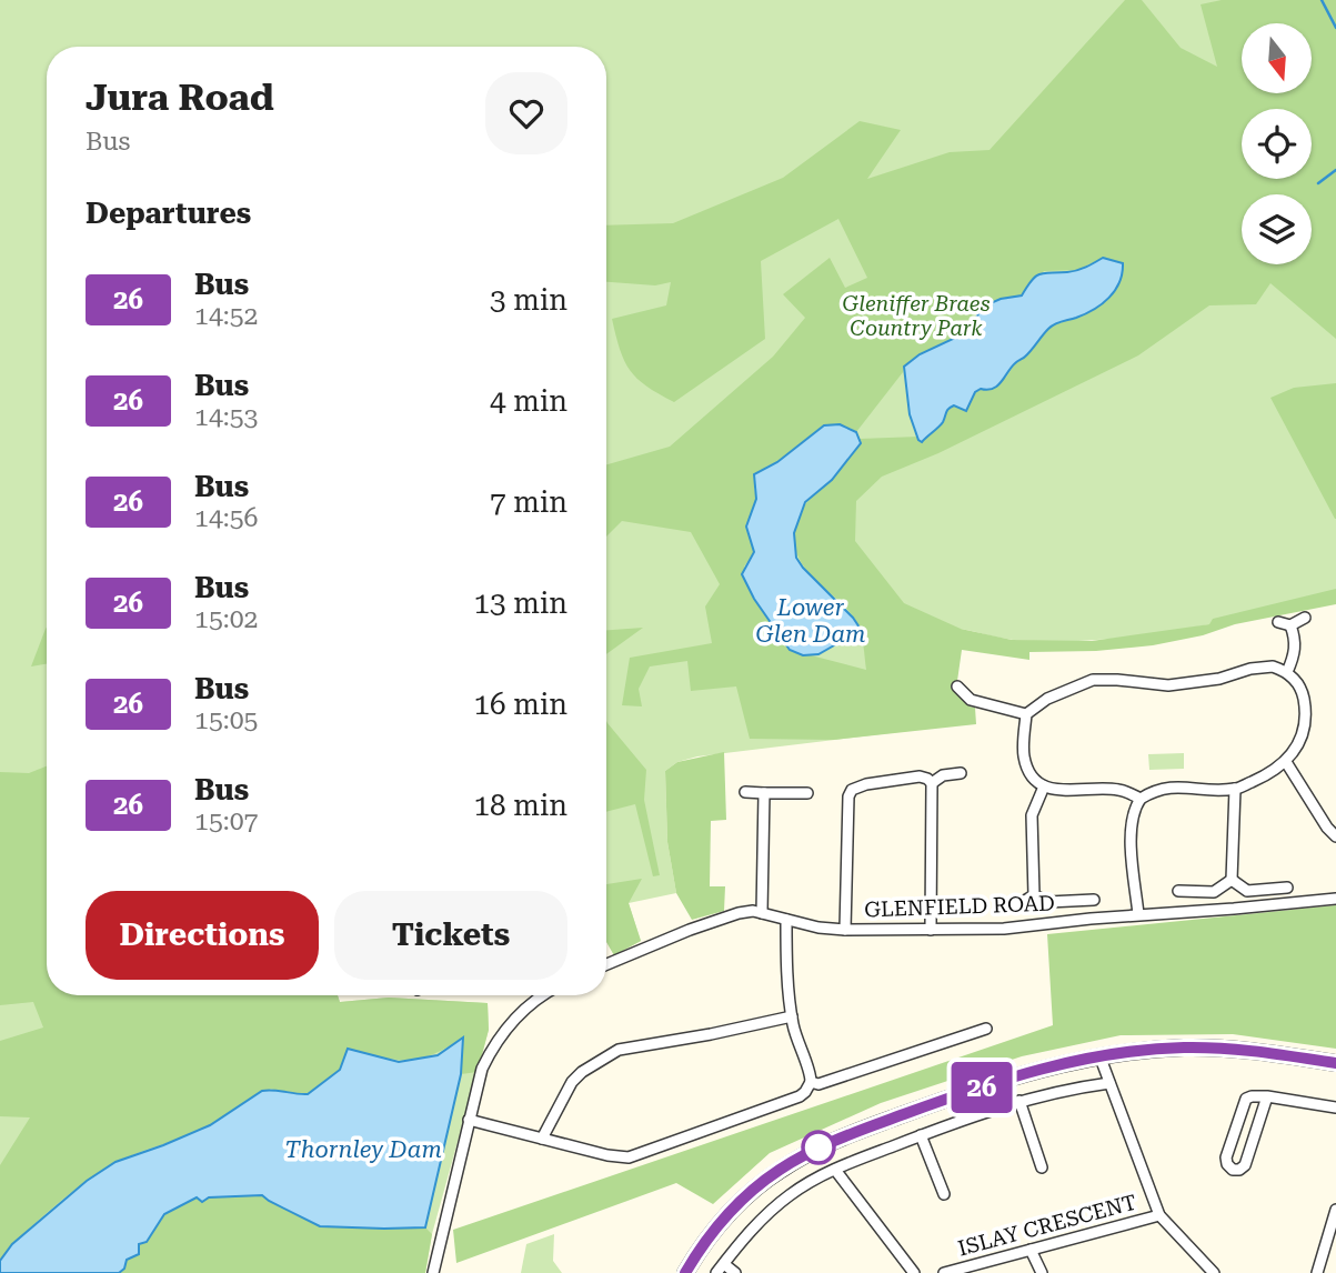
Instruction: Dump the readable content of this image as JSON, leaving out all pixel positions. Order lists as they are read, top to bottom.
{
  "streets": {
    "street": ["GLENFIELD ROAD", "ISLAY CRESCENT"]
  },
  "water": ["Lower Glen Dam", "Thornley Dam"],
  "parks": ["Gleniffer Braes Country Park"],
  "lines": ["bus line 26"],
  "north": "bottom",
  "page": {
    "on_map": "26",
    "heading": [
      ["Jura Road", "Bus"],
      "Departures"
    ],
    "list": [
      {
        "mark": "26",
        "name": "Bus",
        "note": "14:52",
        "value": "3 min"
      },
      {
        "mark": "26",
        "name": "Bus",
        "note": "14:53",
        "value": "4 min"
      },
      {
        "mark": "26",
        "name": "Bus",
        "note": "14:56",
        "value": "7 min"
      },
      {
        "mark": "26",
        "name": "Bus",
        "note": "15:02",
        "value": "13 min"
      },
      {
        "mark": "26",
        "name": "Bus",
        "note": "15:05",
        "value": "16 min"
      },
      {
        "mark": "26",
        "name": "Bus",
        "note": "15:07",
        "value": "18 min"
      }
    ],
    "buttons": ["Directions", "Tickets"]
  }
}
